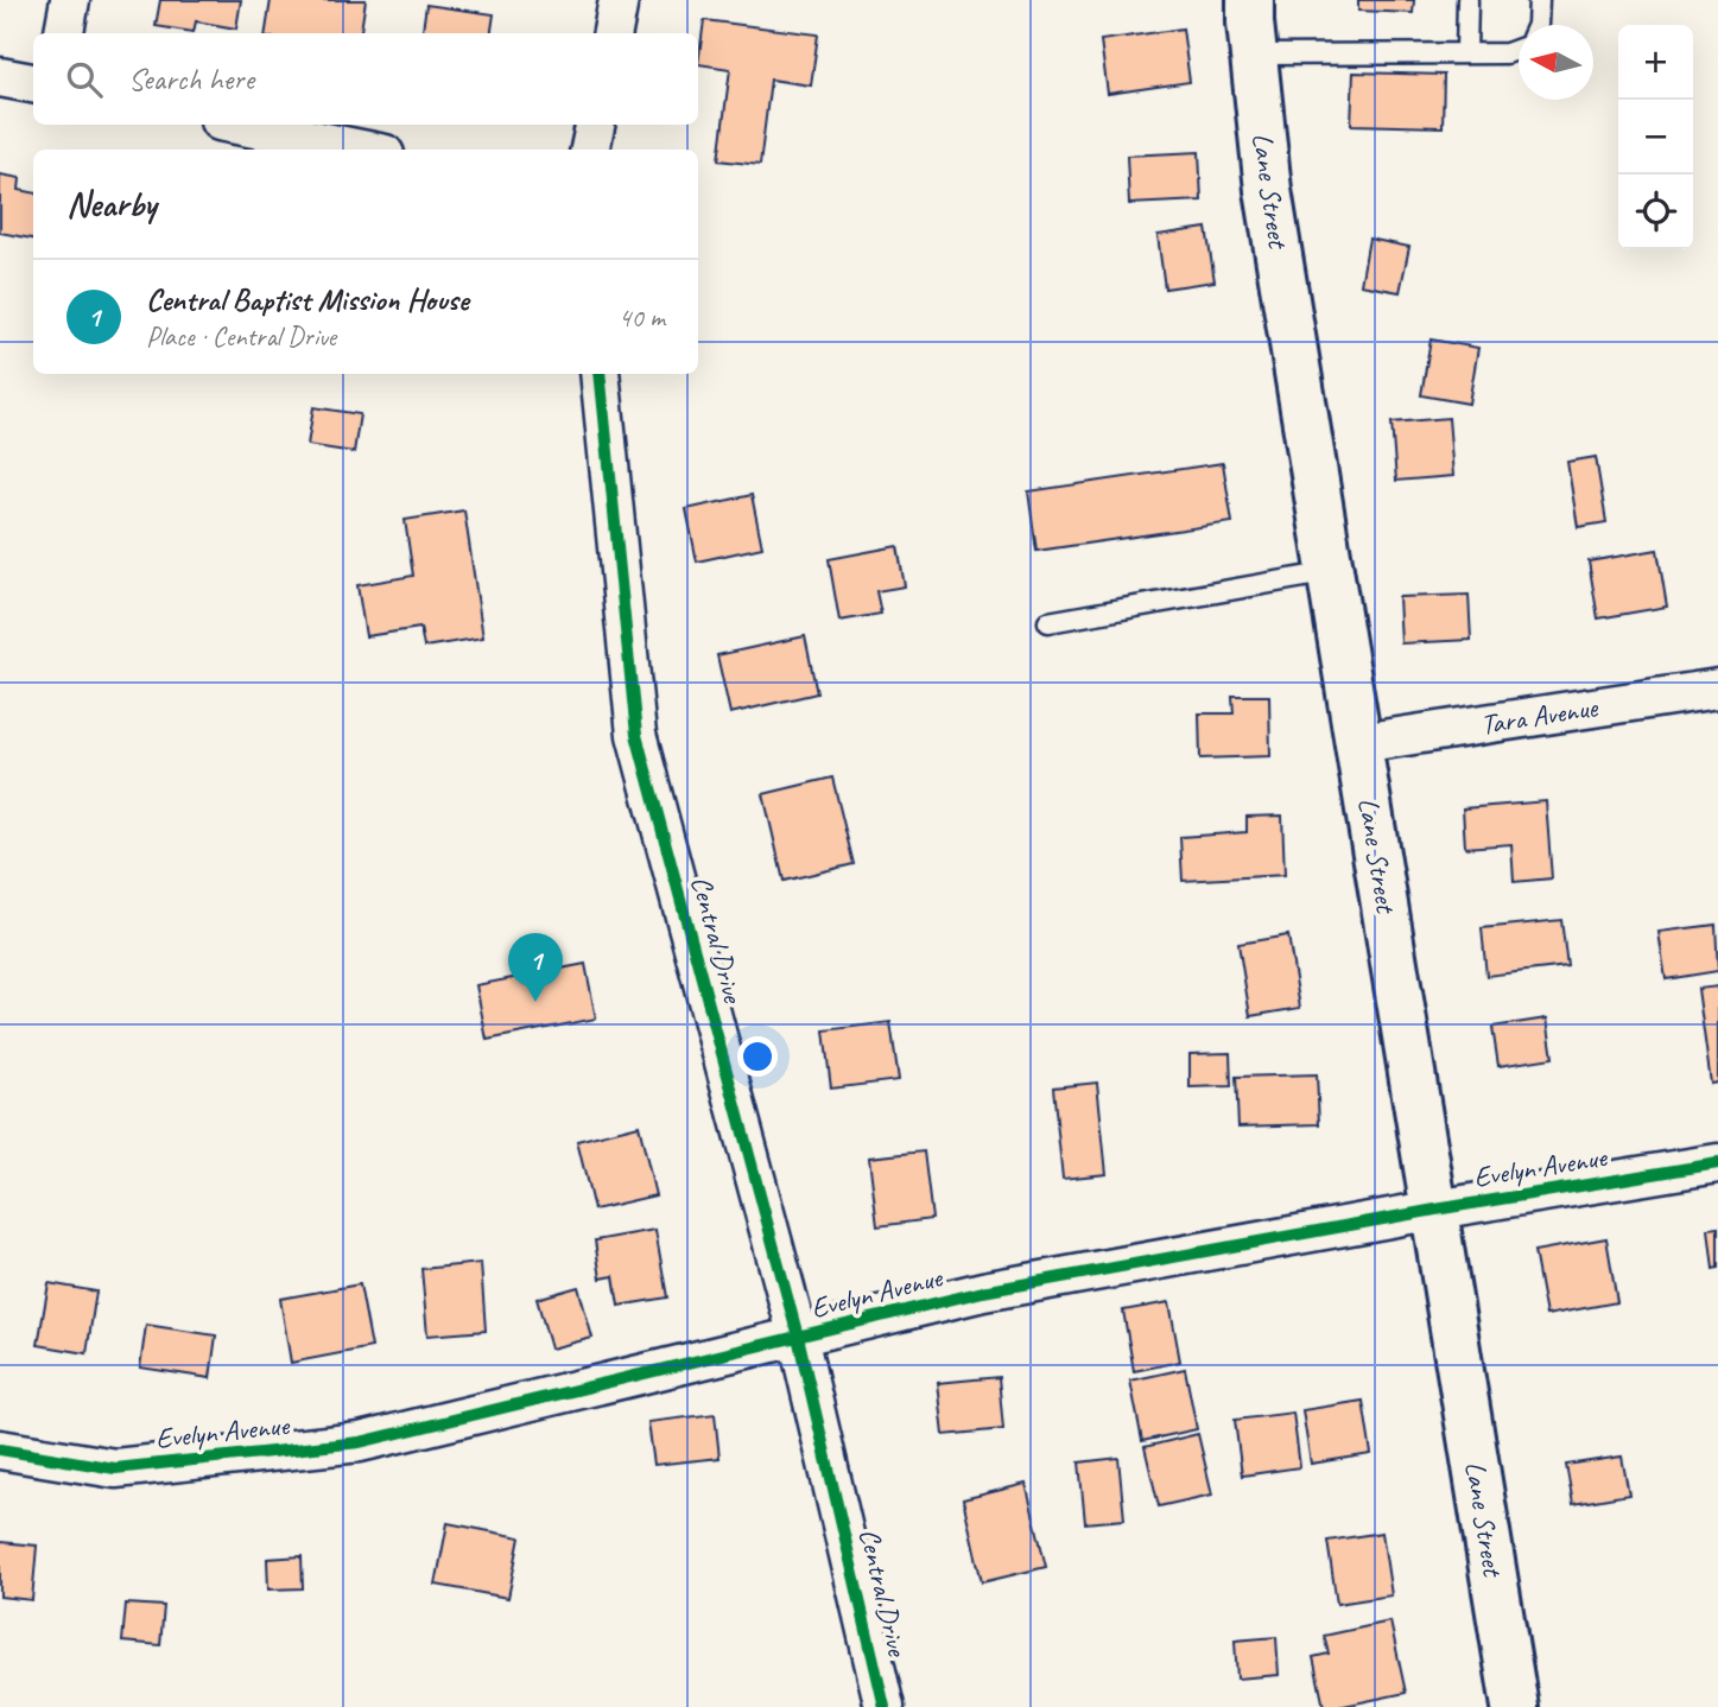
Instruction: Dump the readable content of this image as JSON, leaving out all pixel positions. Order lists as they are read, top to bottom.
{
  "streets": {
    "main road": ["Lane Street"],
    "street": ["Tara Avenue", "Central Drive", "Evelyn Avenue"]
  },
  "crossings": [
    ["Lane Street", "Tara Avenue"],
    ["Lane Street", "Evelyn Avenue"],
    ["Central Drive", "Evelyn Avenue"]
  ],
  "north": "left",
  "page": {
    "map_buttons": ["+", "−"],
    "search": "Search here",
    "heading": "Nearby",
    "list": [
      {
        "mark": "1",
        "name": "Central Baptist Mission House",
        "note": "Place · Central Drive",
        "value": "40 m"
      }
    ],
    "pins": "1"
  }
}
